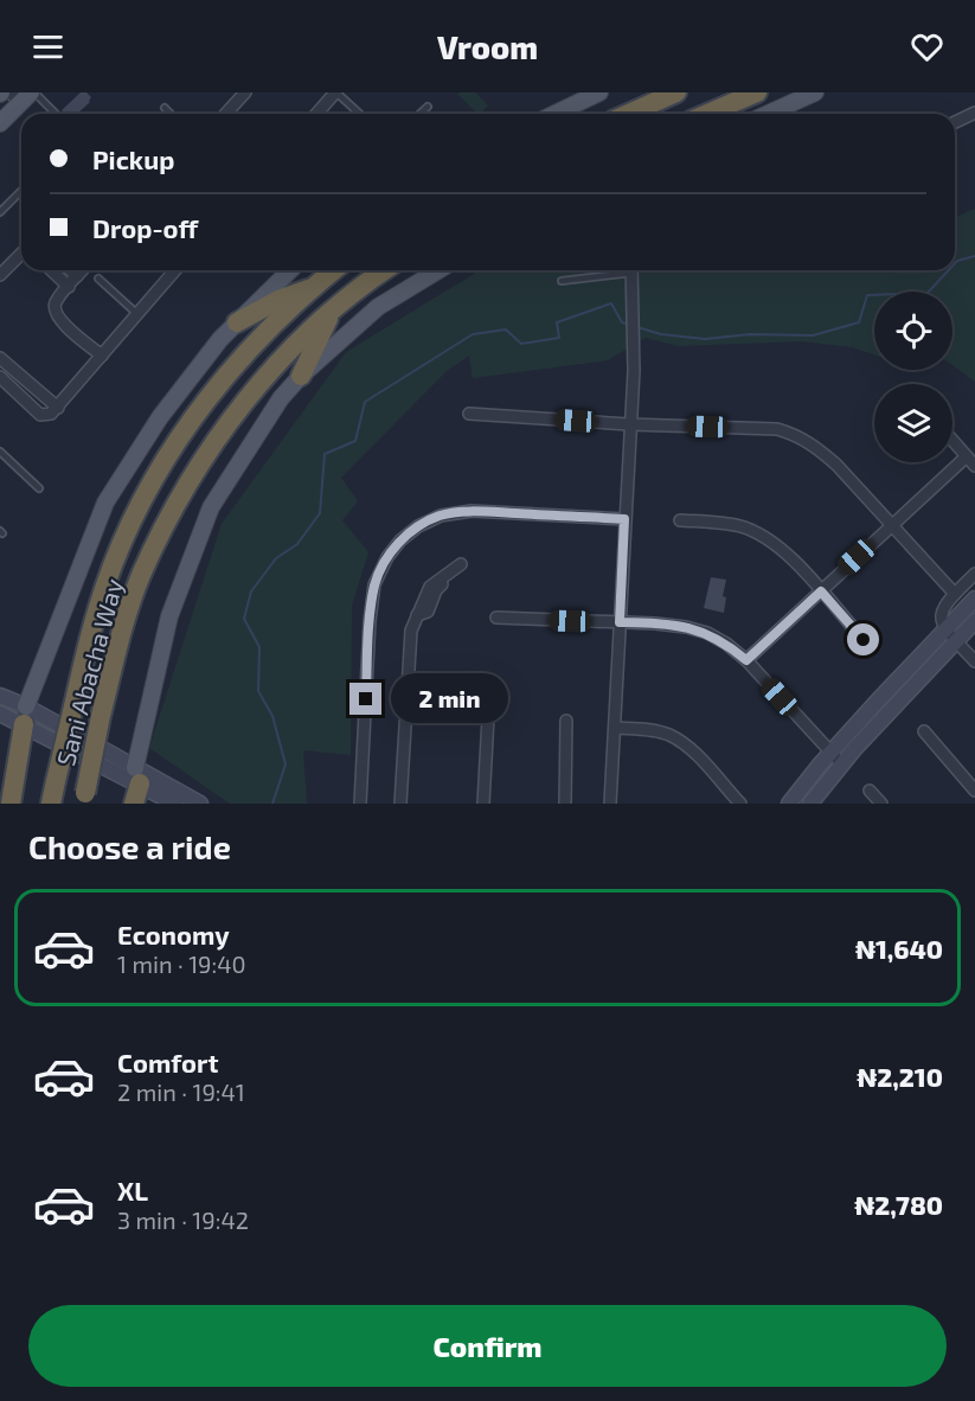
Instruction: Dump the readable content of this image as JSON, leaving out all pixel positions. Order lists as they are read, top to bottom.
{
  "streets": {
    "highway": ["Sani Abacha Way"]
  },
  "page": {
    "header": "Vroom",
    "banner": ["Pickup", "Drop-off"],
    "bubble": "2 min",
    "heading": "Choose a ride",
    "list": [
      {
        "name": "Economy",
        "note": "1 min · 19:40",
        "value": "₦1,640"
      },
      {
        "name": "Comfort",
        "note": "2 min · 19:41",
        "value": "₦2,210"
      },
      {
        "name": "XL",
        "note": "3 min · 19:42",
        "value": "₦2,780"
      }
    ],
    "buttons": "Confirm"
  }
}
